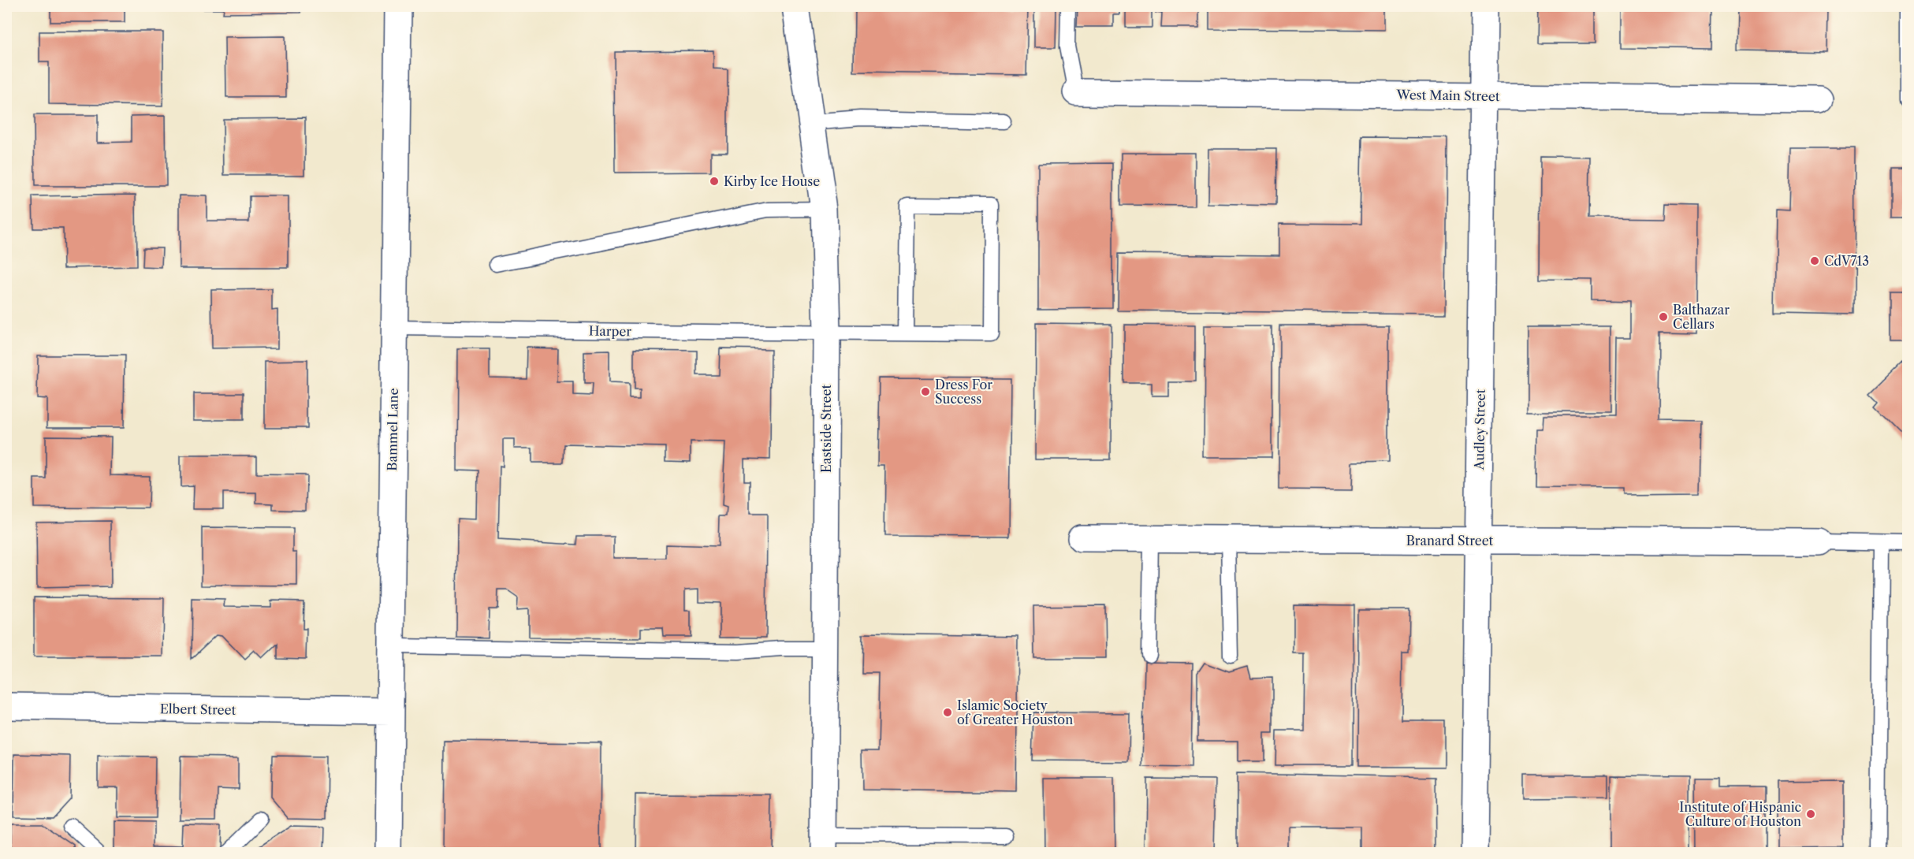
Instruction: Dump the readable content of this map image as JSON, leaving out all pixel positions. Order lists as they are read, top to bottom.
{
  "streets": {
    "street": [
      "West Main Street",
      "Eastside Street",
      "Bammel Lane",
      "Audley Street",
      "Branard Street",
      "Elbert Street"
    ],
    "lane": ["Harper"]
  },
  "crossings": [
    ["West Main Street", "Audley Street"],
    ["Harper", "Eastside Street"],
    ["Harper", "Bammel Lane"],
    ["Bammel Lane", "Elbert Street"],
    ["Audley Street", "Branard Street"]
  ],
  "places": [
    "Kirby Ice House",
    "CdV713",
    "Balthazar Cellars",
    "Dress For Success",
    "Islamic Society of Greater Houston",
    "Institute of Hispanic Culture of Houston"
  ]
}
